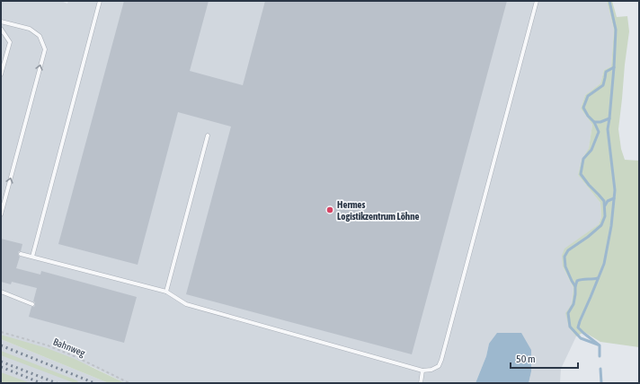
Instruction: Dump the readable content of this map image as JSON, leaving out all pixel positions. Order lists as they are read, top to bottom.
{
  "streets": {
    "path": ["Bahnweg"]
  },
  "places": ["Hermes Logistikzentrum Löhne"],
  "scale_bar": "50 m"
}
